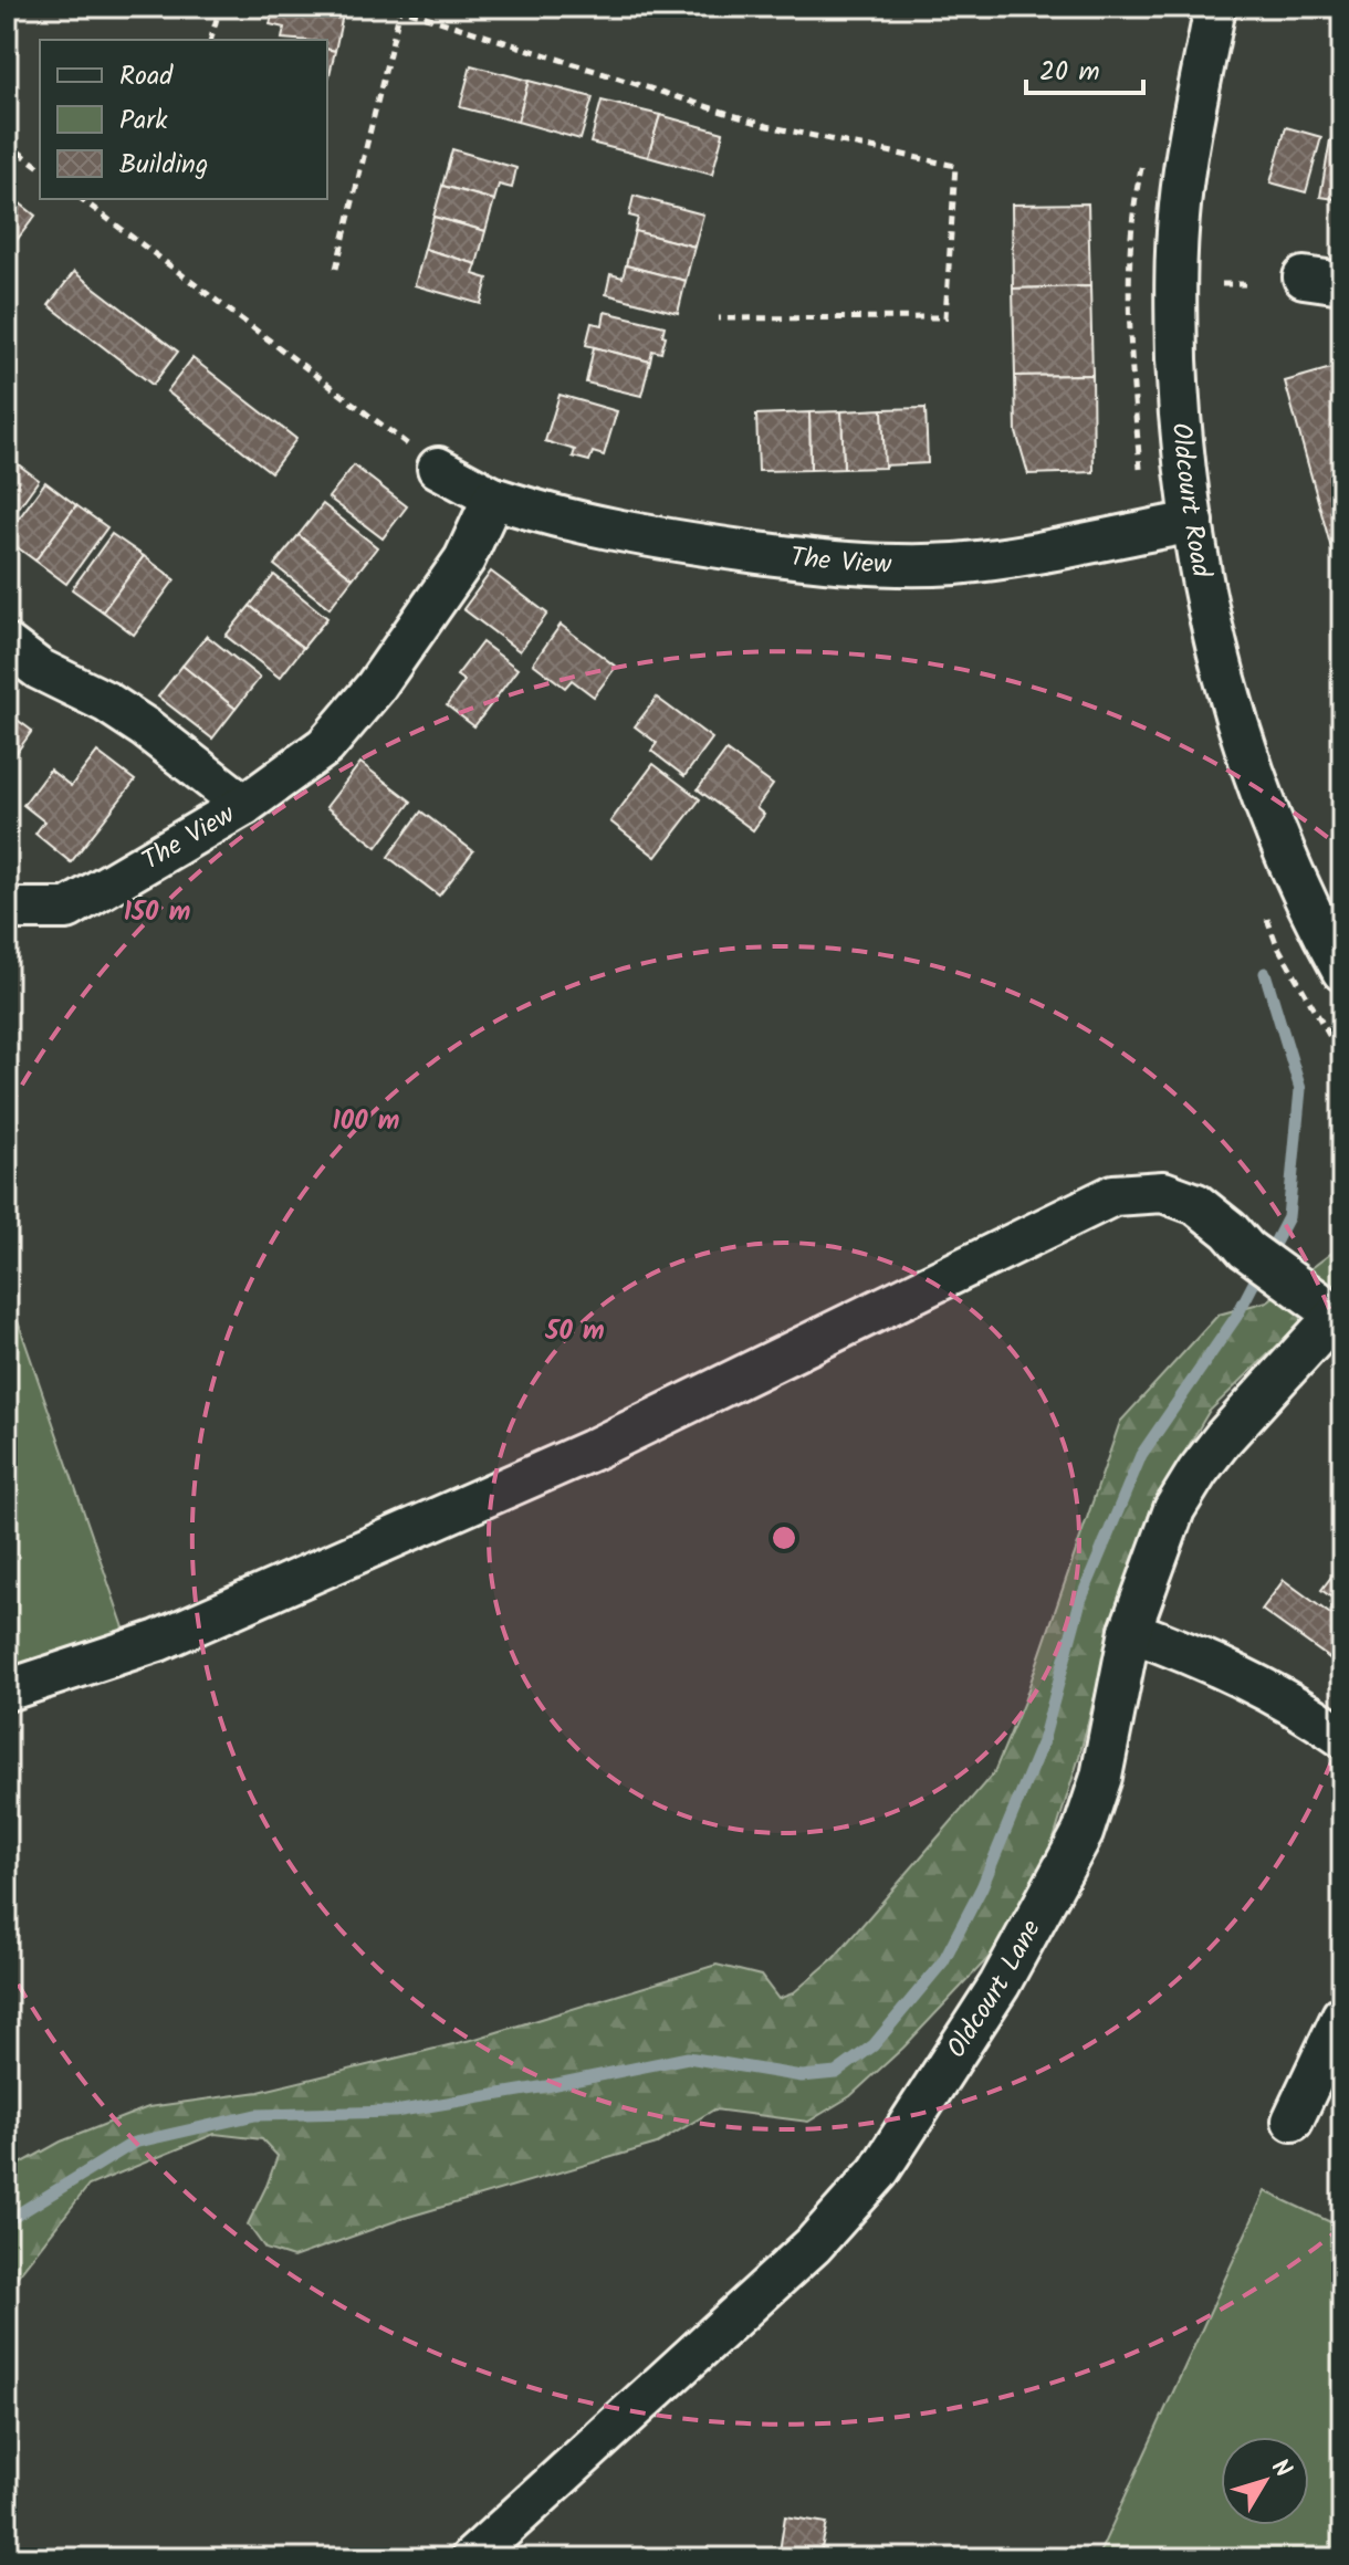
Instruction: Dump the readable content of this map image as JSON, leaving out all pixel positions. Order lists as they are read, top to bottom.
{
  "streets": {
    "street": ["Oldcourt Road", "The View", "Oldcourt Lane"]
  },
  "crossings": [
    ["Oldcourt Road", "The View"]
  ],
  "legend": ["Road", "Park", "Building"],
  "scale_bar": "20 m",
  "north": "top right",
  "rings": ["150 m", "100 m", "50 m"]
}
